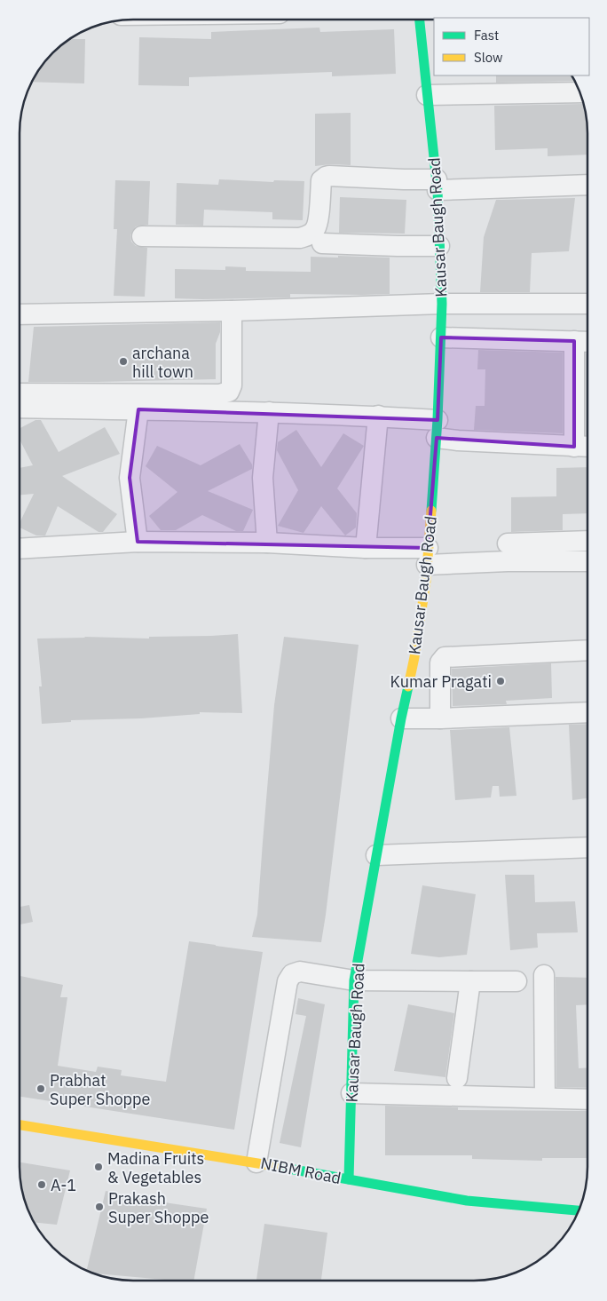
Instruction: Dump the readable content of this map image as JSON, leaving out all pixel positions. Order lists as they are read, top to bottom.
{
  "streets": {
    "street": ["Kausar Baugh Road", "NIBM Road"]
  },
  "crossings": [
    ["Kausar Baugh Road", "NIBM Road"]
  ],
  "places": [
    "archana hill town",
    "Kumar Pragati",
    "Prabhat Super Shoppe",
    "Madina Fruits & Vegetables",
    "A-1",
    "Prakash Super Shoppe"
  ],
  "legend": ["Fast", "Slow"]
}
